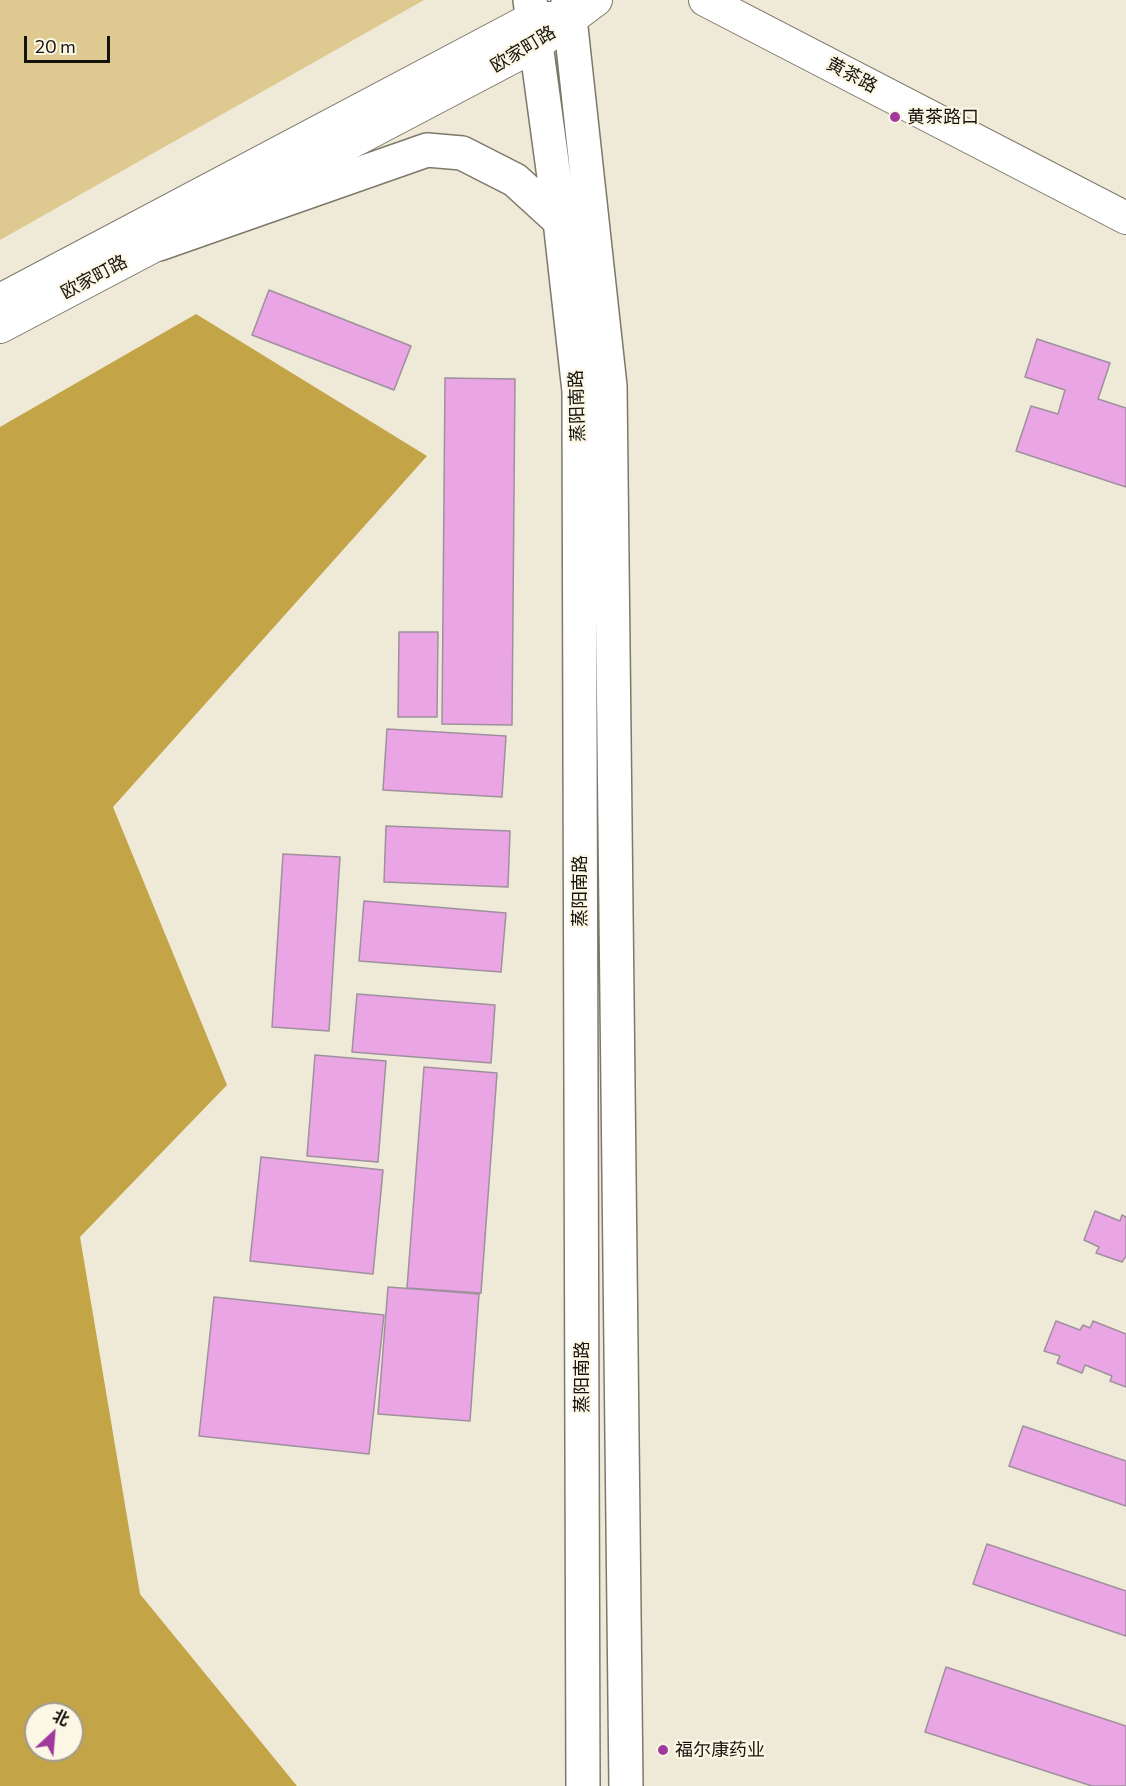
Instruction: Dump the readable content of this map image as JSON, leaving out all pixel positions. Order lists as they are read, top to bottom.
{
  "streets": {
    "main road": ["欧家町路", "黄茶路", "蒸阳南路"]
  },
  "crossings": [
    ["欧家町路", "蒸阳南路"]
  ],
  "places": ["黄茶路口", "福尔康药业"],
  "scale_bar": "20 m",
  "north": "top right"
}
